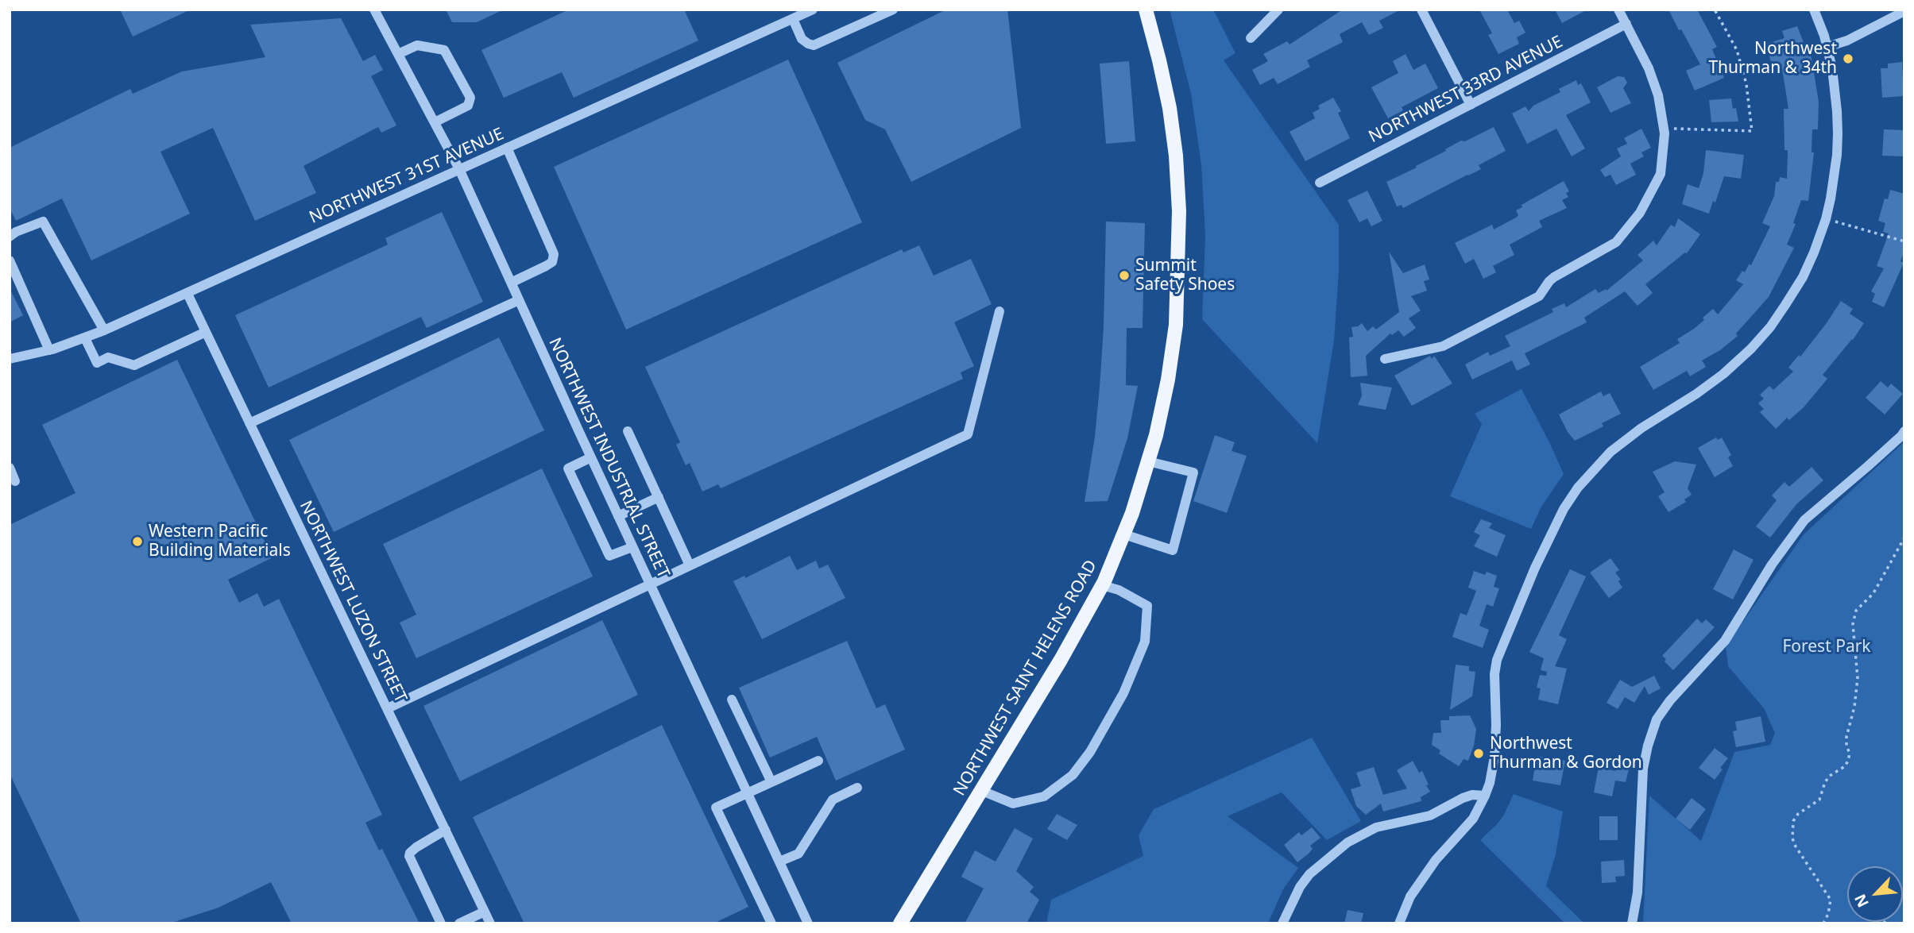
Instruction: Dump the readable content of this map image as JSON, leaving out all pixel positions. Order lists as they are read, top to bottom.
{
  "streets": {
    "main road": ["NORTHWEST SAINT HELENS ROAD"],
    "street": [
      "NORTHWEST 33RD AVENUE",
      "NORTHWEST 31ST AVENUE",
      "NORTHWEST INDUSTRIAL STREET",
      "NORTHWEST LUZON STREET"
    ]
  },
  "crossings": [
    ["NORTHWEST 31ST AVENUE", "NORTHWEST INDUSTRIAL STREET"],
    ["NORTHWEST 31ST AVENUE", "NORTHWEST LUZON STREET"]
  ],
  "parks": ["Forest Park"],
  "places": [
    "Northwest Thurman & 34th",
    "Summit Safety Shoes",
    "Western Pacific Building Materials",
    "Northwest Thurman & Gordon"
  ],
  "north": "bottom left"
}
